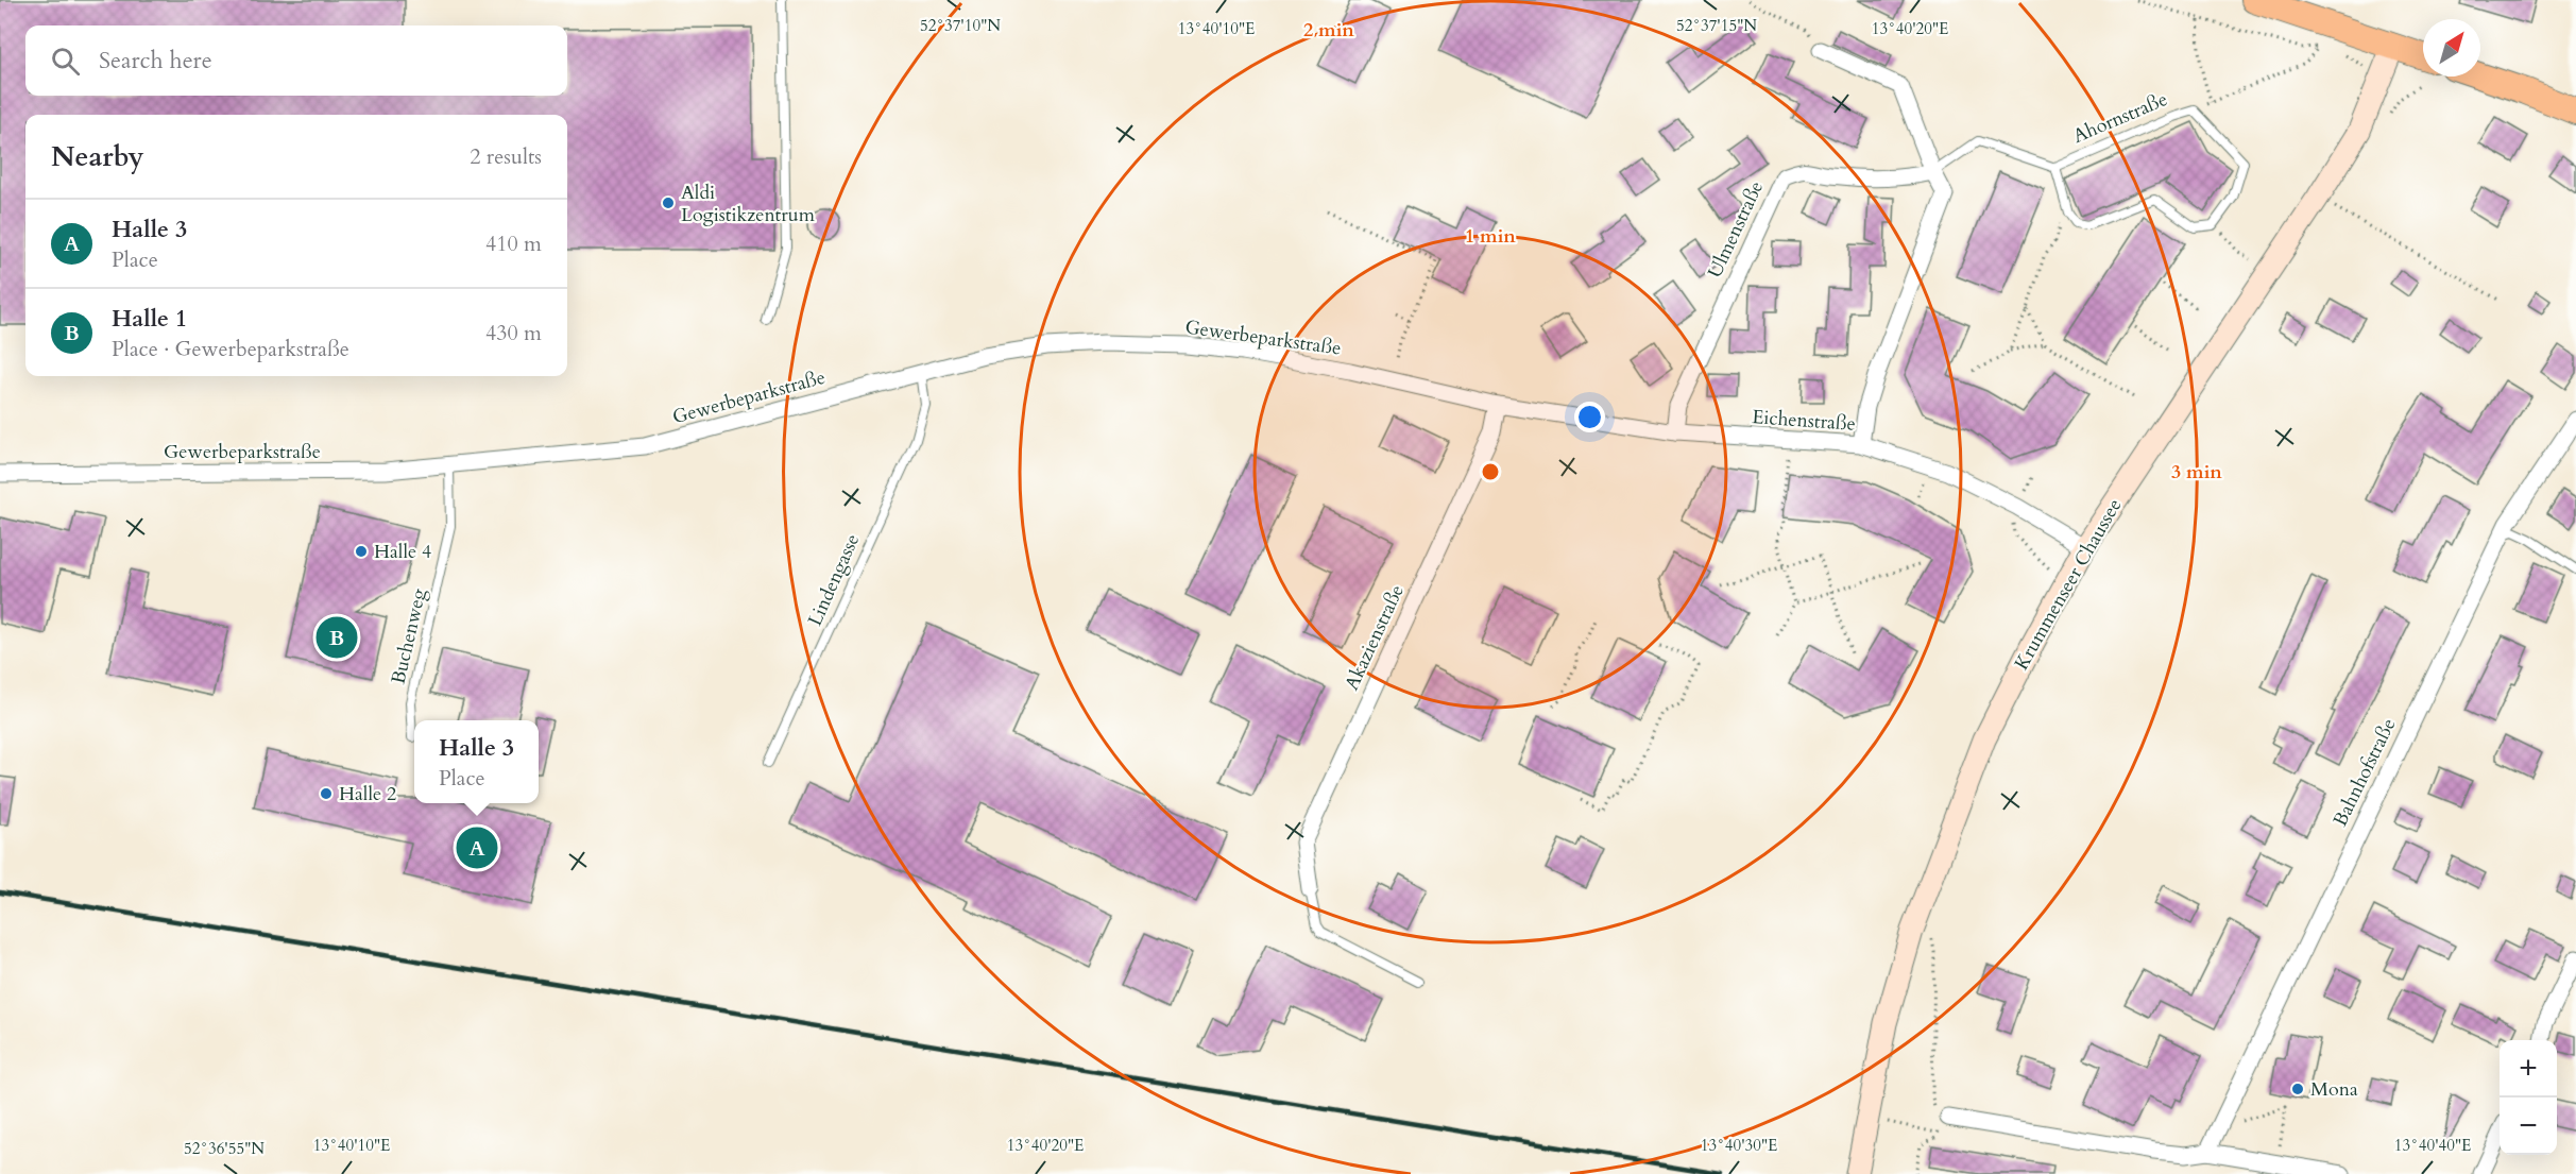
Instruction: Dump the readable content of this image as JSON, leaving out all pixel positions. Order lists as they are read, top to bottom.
{
  "streets": {
    "main road": ["Krummenseer Chaussee"],
    "street": [
      "Ulmenstraße",
      "Gewerbeparkstraße",
      "Eichenstraße",
      "Akazienstraße",
      "Bahnhofstraße"
    ],
    "lane": ["Ahornstraße", "Lindengasse", "Buchenweg"]
  },
  "crossings": [
    ["Ulmenstraße", "Eichenstraße"],
    ["Gewerbeparkstraße", "Eichenstraße"],
    ["Gewerbeparkstraße", "Lindengasse"],
    ["Gewerbeparkstraße", "Buchenweg"],
    ["Gewerbeparkstraße", "Akazienstraße"],
    ["Eichenstraße", "Krummenseer Chaussee"],
    ["Eichenstraße", "Akazienstraße"]
  ],
  "places": [
    "Aldi Logistikzentrum",
    "Halle 4",
    "Halle 2",
    "Mona"
  ],
  "north": "top right",
  "page": {
    "search": "Search here",
    "heading": ["Nearby", "2 results"],
    "list": [
      {
        "mark": "A",
        "name": "Halle 3",
        "note": "Place",
        "value": "410 m"
      },
      {
        "mark": "B",
        "name": "Halle 1",
        "note": "Place · Gewerbeparkstraße",
        "value": "430 m"
      }
    ],
    "pins": ["B", "A"],
    "popup": ["Halle 3", "Place"],
    "map_buttons": ["+", "−"]
  },
  "coordinates": [
    "52°37'10\"N",
    "52°37'15\"N",
    "13°40'10\"E",
    "13°40'20\"E",
    "13°40'30\"E",
    "13°40'40\"E",
    "52°36'55\"N"
  ],
  "rings": ["2 min", "1 min", "3 min"]
}
